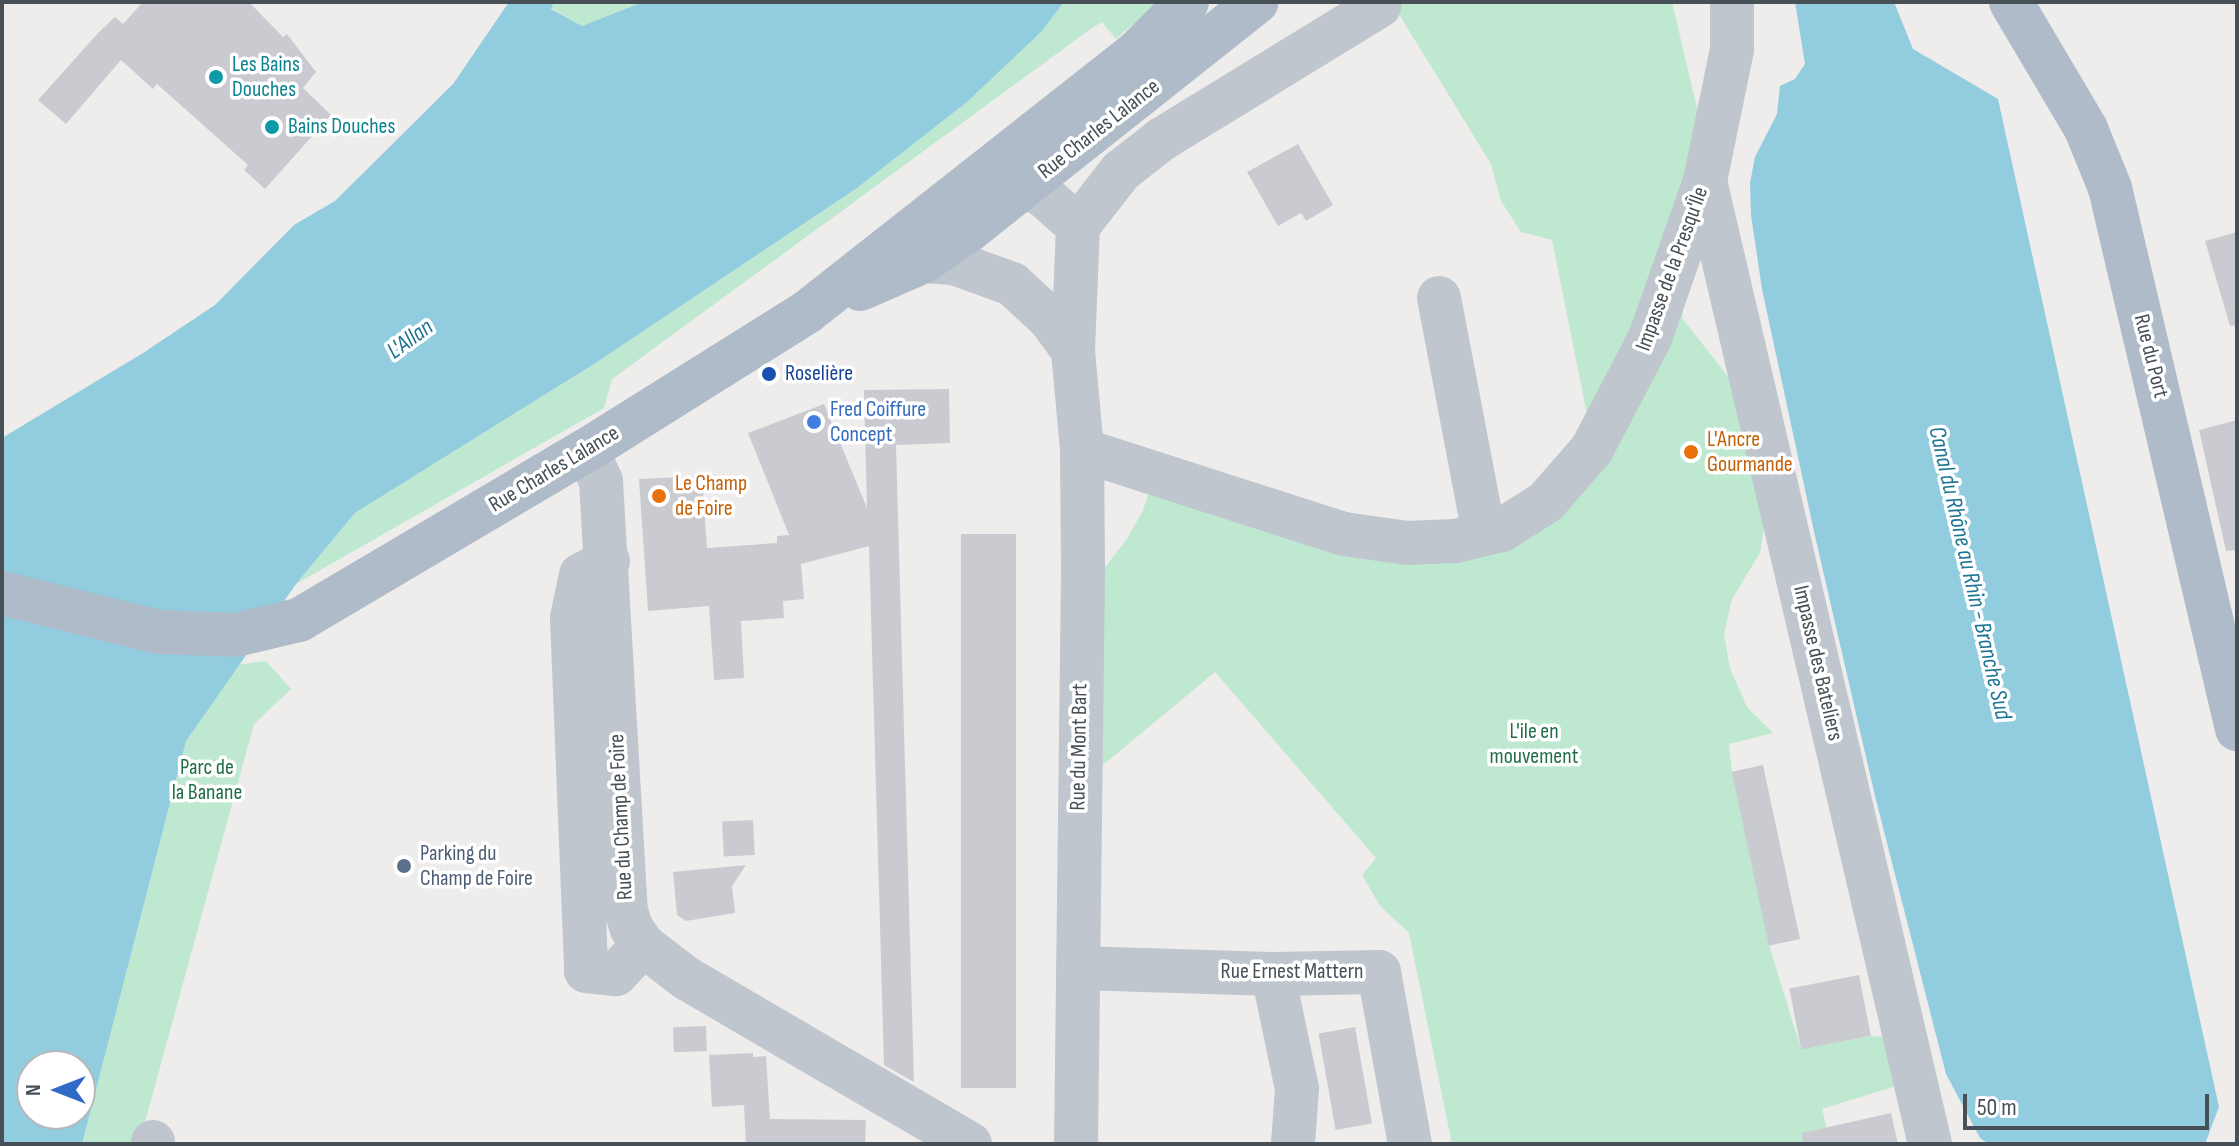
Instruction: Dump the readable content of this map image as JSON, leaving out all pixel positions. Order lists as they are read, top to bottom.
{
  "streets": {
    "main road": ["Rue Charles Lalance", "Rue du Port"],
    "street": [
      "Impasse de la Presqu'Île",
      "Impasse des Bateliers",
      "Rue du Mont Bart",
      "Rue du Champ de Foire",
      "Rue Ernest Mattern"
    ]
  },
  "crossings": [
    ["Rue Charles Lalance", "Rue du Mont Bart"],
    ["Rue Charles Lalance", "Rue du Champ de Foire"],
    ["Impasse de la Presqu'Île", "Impasse des Bateliers"],
    ["Impasse de la Presqu'Île", "Rue du Mont Bart"],
    ["Rue du Mont Bart", "Rue Ernest Mattern"]
  ],
  "water": ["L'Allan", "Canal du Rhône au Rhin - Branche Sud"],
  "parks": ["L'ile en mouvement", "Parc de la Banane"],
  "places": [
    "Les Bains Douches",
    "Bains Douches",
    "Roselière",
    "Fred Coiffure Concept",
    "L'Ancre Gourmande",
    "Le Champ de Foire",
    "Parking du Champ de Foire"
  ],
  "scale_bar": "50 m",
  "north": "left"
}
